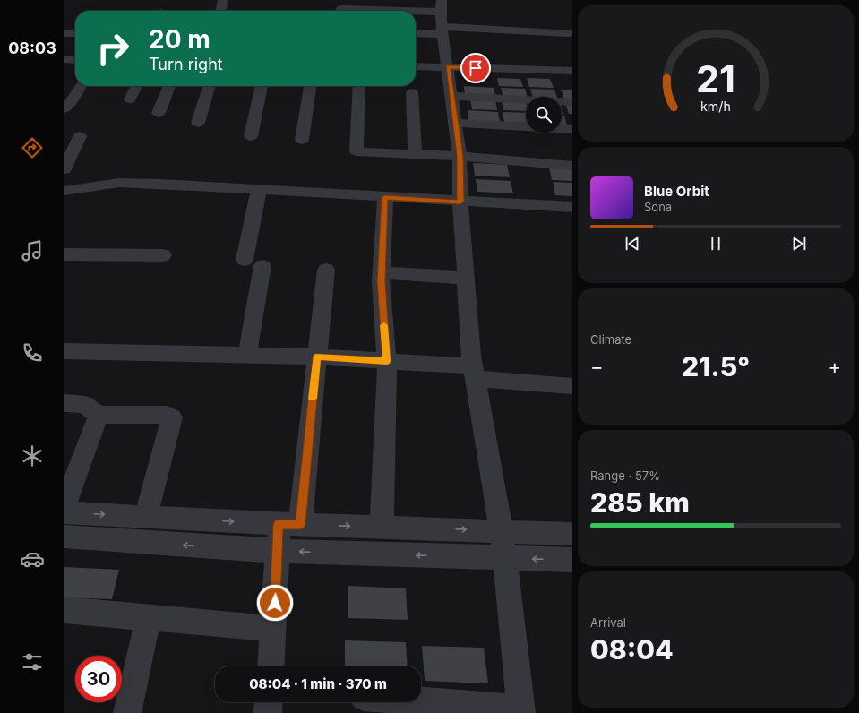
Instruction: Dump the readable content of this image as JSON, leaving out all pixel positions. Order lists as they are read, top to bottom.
{
  "page": {
    "tabs": "08:03",
    "turn": ["20 m", "Turn right"],
    "song": ["Blue Orbit", "Sona"],
    "tile": [
      "Climate",
      ["Range · 57%", "285 km"],
      ["Arrival", "08:04"]
    ],
    "heat": ["−", "21.5°", "+"],
    "limit": "30",
    "trip": "08:04 · 1 min · 370 m",
    "gauge": ["21", "km/h"]
  }
}
